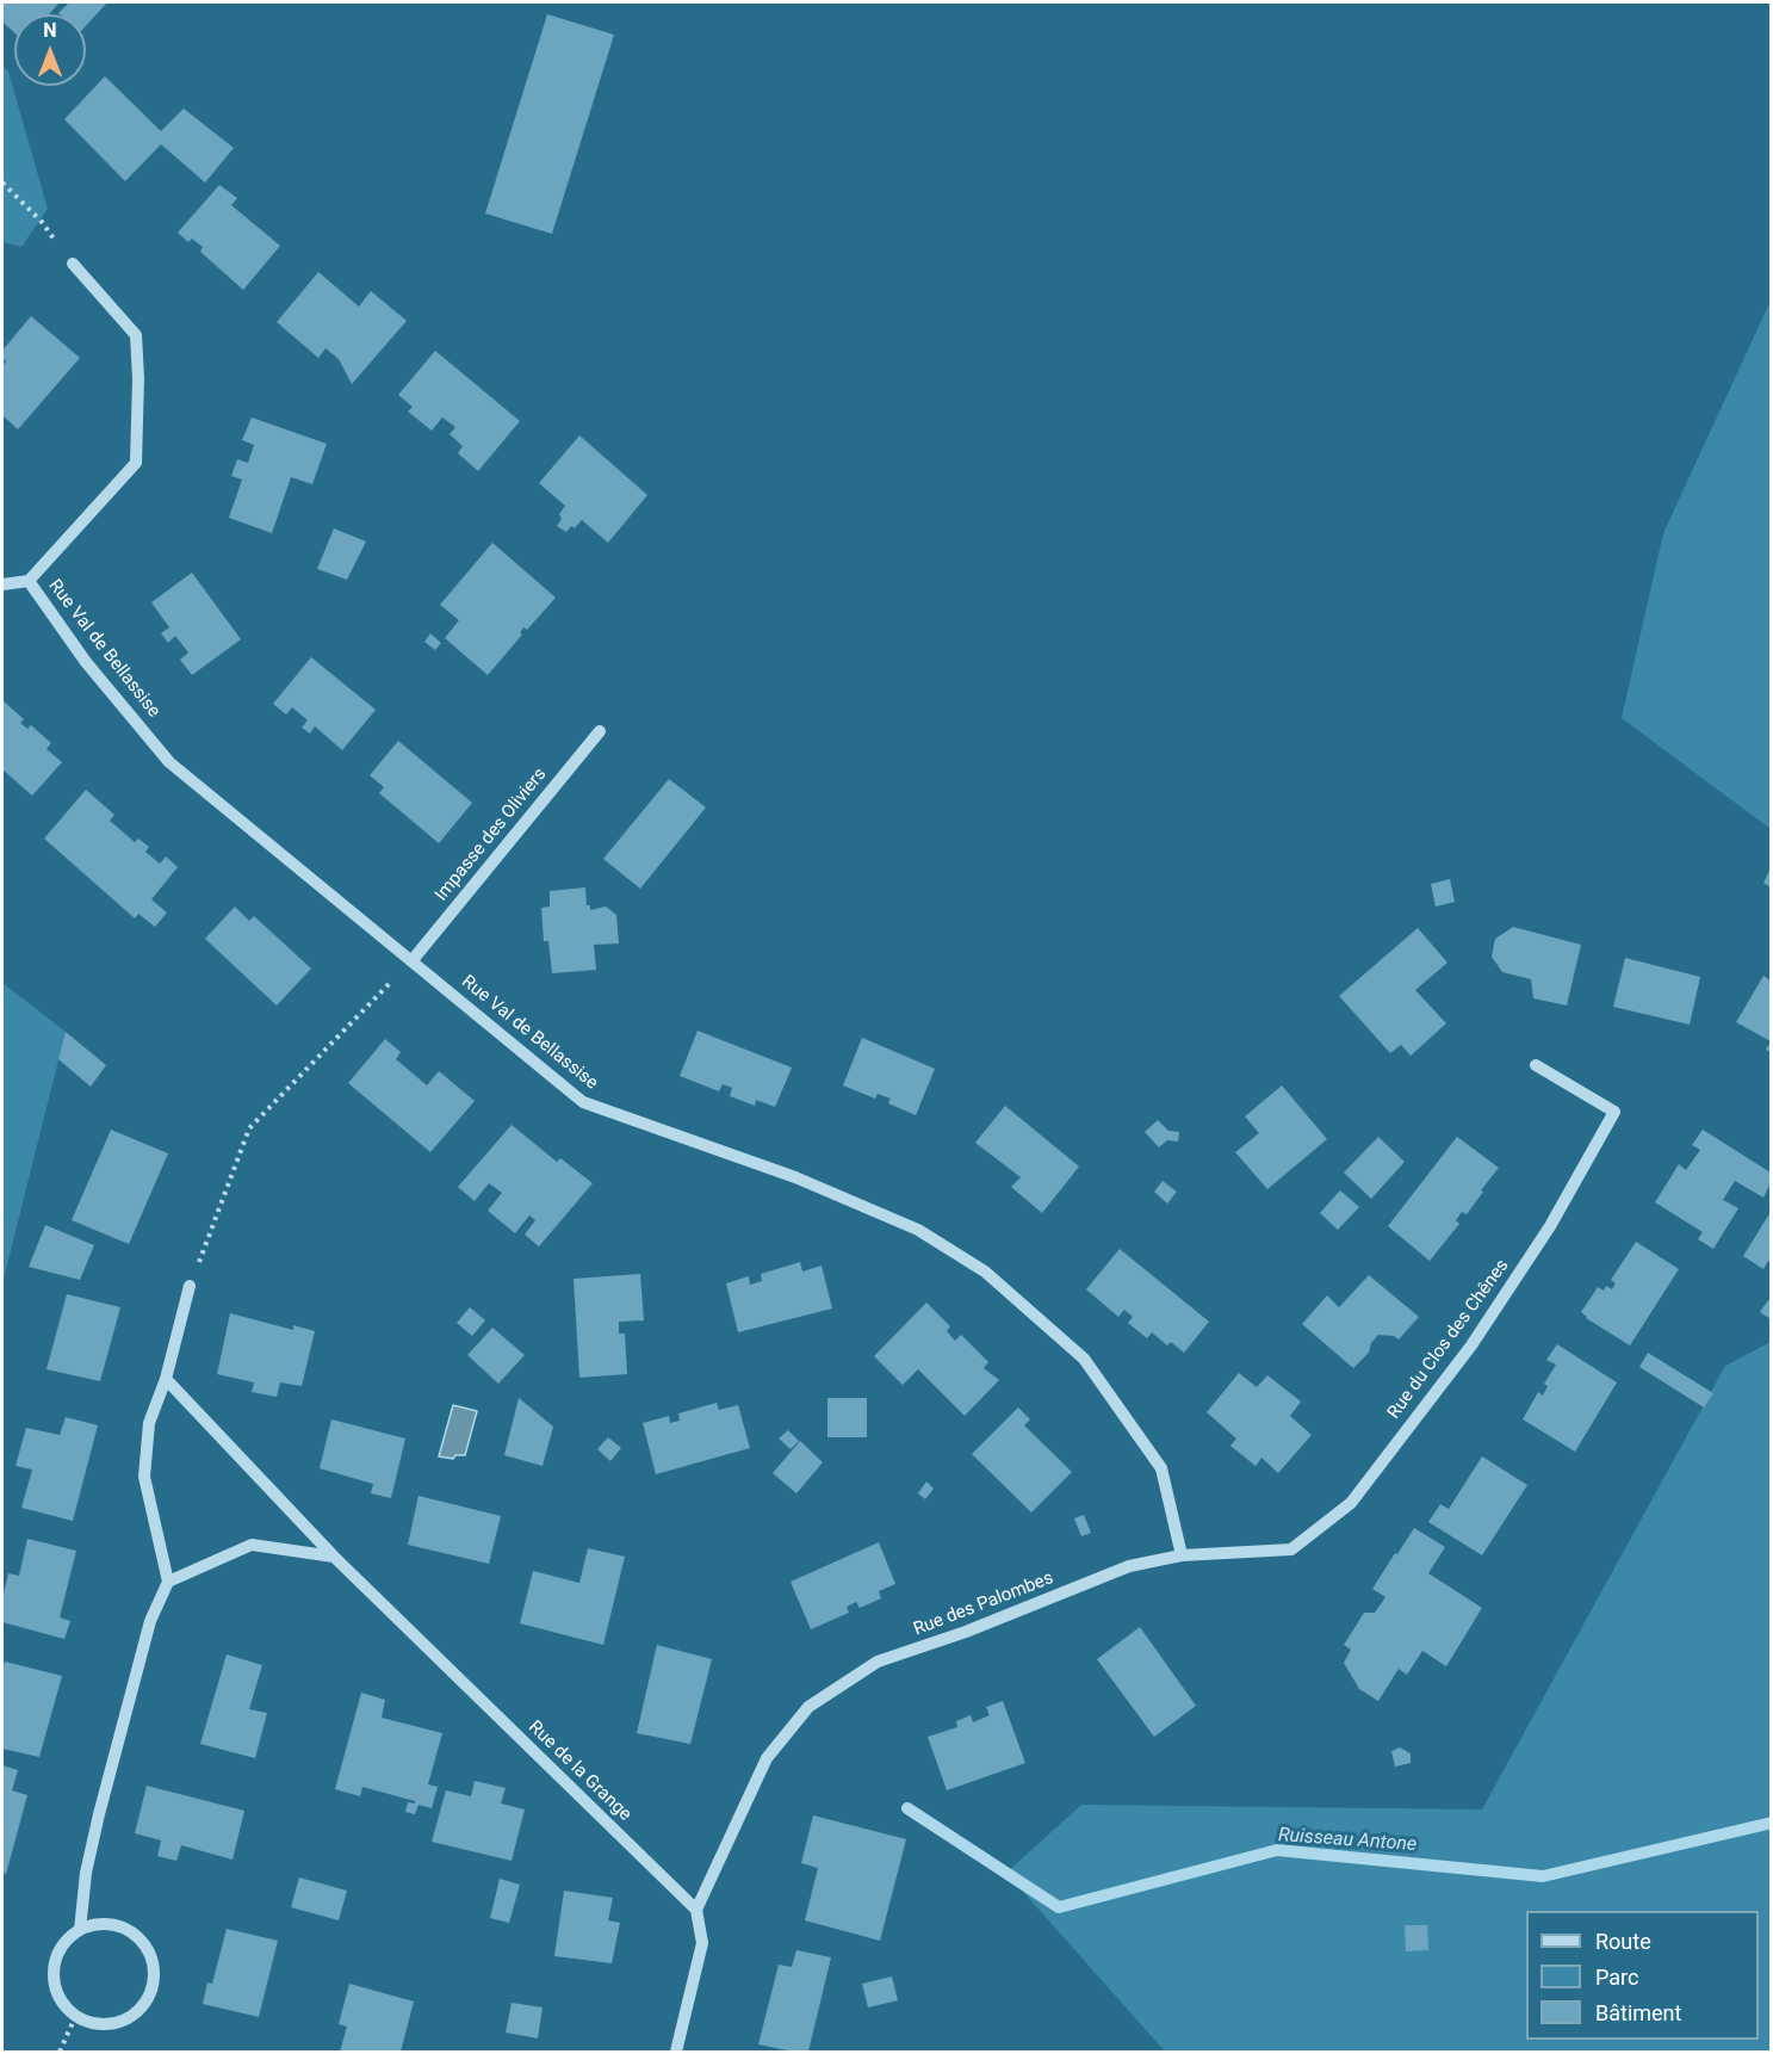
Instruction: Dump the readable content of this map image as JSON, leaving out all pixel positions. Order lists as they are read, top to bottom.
{
  "streets": {
    "street": [
      "Rue Val de Bellassise",
      "Impasse des Oliviers",
      "Rue du Clos des Chênes",
      "Rue des Palombes",
      "Rue de la Grange"
    ]
  },
  "crossings": [
    ["Rue Val de Bellassise", "Impasse des Oliviers"],
    ["Rue Val de Bellassise", "Rue du Clos des Chênes"],
    ["Rue Val de Bellassise", "Rue des Palombes"],
    ["Rue du Clos des Chênes", "Rue des Palombes"],
    ["Rue des Palombes", "Rue de la Grange"]
  ],
  "water": ["Ruisseau Antone"],
  "legend": ["Route", "Parc", "Bâtiment"],
  "north": "top"
}
